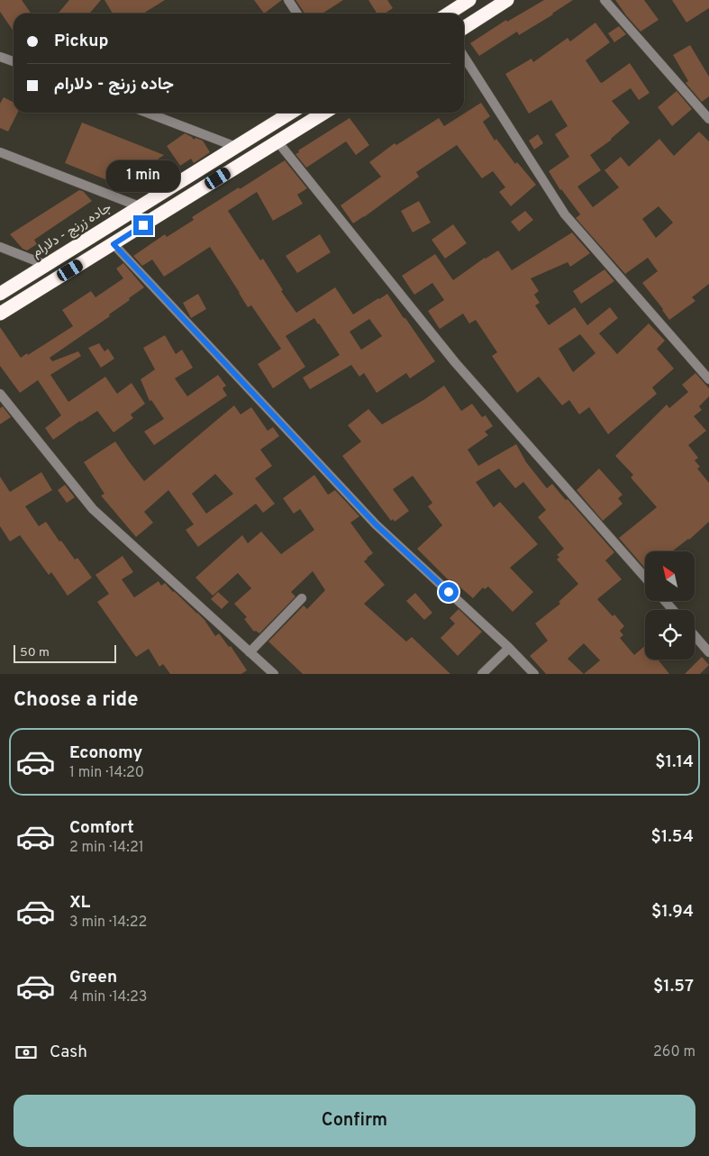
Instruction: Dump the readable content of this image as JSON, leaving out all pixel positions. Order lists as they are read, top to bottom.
{
  "streets": {
    "highway": ["جاده زرنج - دلارام"]
  },
  "scale_bar": "50 m",
  "north": "top left",
  "page": {
    "banner": ["Pickup", "جاده زرنج - دلارام"],
    "bubble": "1 min",
    "scale": "50 m",
    "heading": "Choose a ride",
    "list": [
      {
        "name": "Economy",
        "note": "1 min · 14:20",
        "value": "$1.14"
      },
      {
        "name": "Comfort",
        "note": "2 min · 14:21",
        "value": "$1.54"
      },
      {
        "name": "XL",
        "note": "3 min · 14:22",
        "value": "$1.94"
      },
      {
        "name": "Green",
        "note": "4 min · 14:23",
        "value": "$1.57"
      }
    ],
    "pay": ["Cash", "260 m"],
    "buttons": "Confirm"
  }
}
